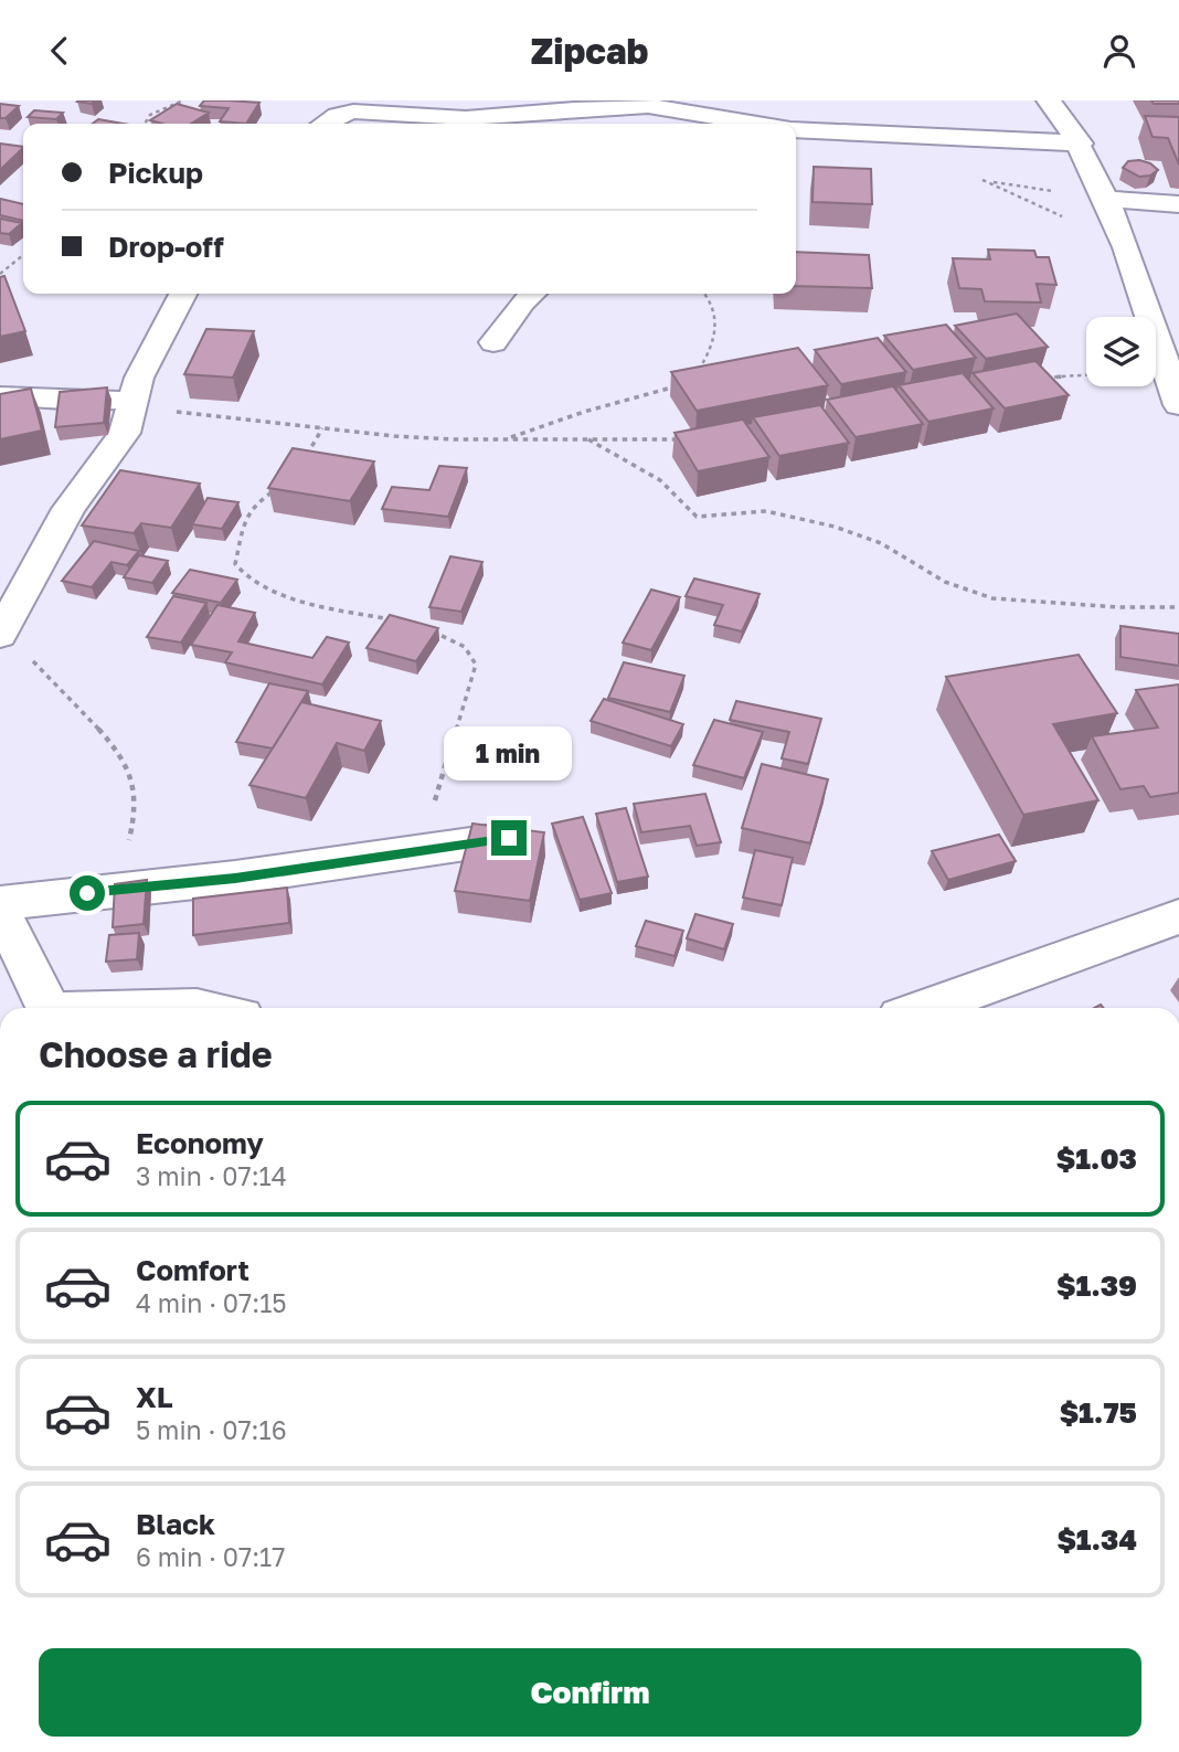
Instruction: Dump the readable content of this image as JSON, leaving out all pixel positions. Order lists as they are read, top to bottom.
{
  "page": {
    "header": "Zipcab",
    "banner": ["Pickup", "Drop-off"],
    "bubble": "1 min",
    "heading": "Choose a ride",
    "list": [
      {
        "name": "Economy",
        "note": "3 min · 07:14",
        "value": "$1.03"
      },
      {
        "name": "Comfort",
        "note": "4 min · 07:15",
        "value": "$1.39"
      },
      {
        "name": "XL",
        "note": "5 min · 07:16",
        "value": "$1.75"
      },
      {
        "name": "Black",
        "note": "6 min · 07:17",
        "value": "$1.34"
      }
    ],
    "buttons": "Confirm"
  }
}
